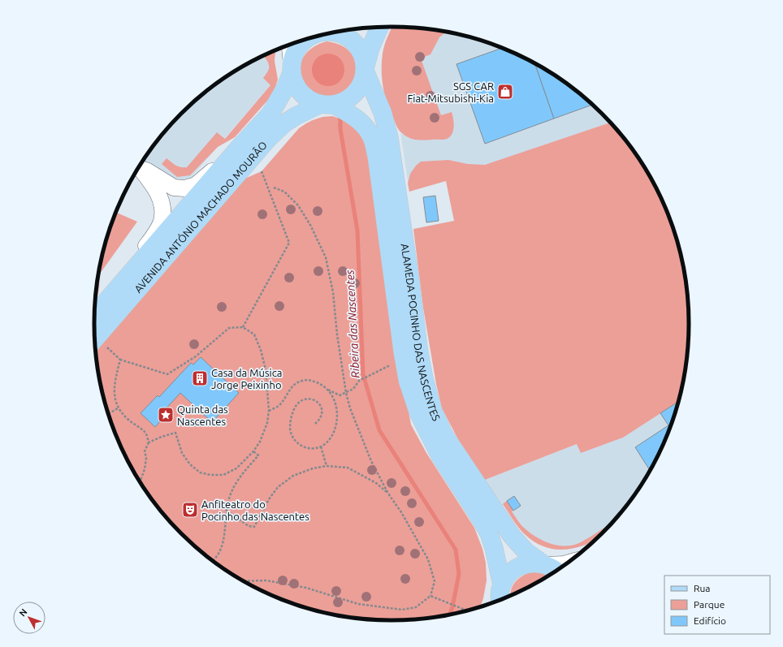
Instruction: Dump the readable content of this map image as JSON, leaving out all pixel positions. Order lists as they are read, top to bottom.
{
  "streets": {
    "main road": ["AVENIDA ANTÓNIO MACHADO MOURÃO", "ALAMEDA POCINHO DAS NASCENTES"]
  },
  "crossings": [
    ["AVENIDA ANTÓNIO MACHADO MOURÃO", "ALAMEDA POCINHO DAS NASCENTES"]
  ],
  "water": ["Ribeira das Nascentes"],
  "places": {
    "shop": ["SGS CAR Fiat-Mitsubishi-Kia"],
    "building": ["Casa da Música Jorge Peixinho"],
    "place": ["Quinta das Nascentes"],
    "theatre": ["Anfiteatro do Pocinho das Nascentes"]
  },
  "legend": ["Rua", "Parque", "Edifício"],
  "north": "top left"
}
